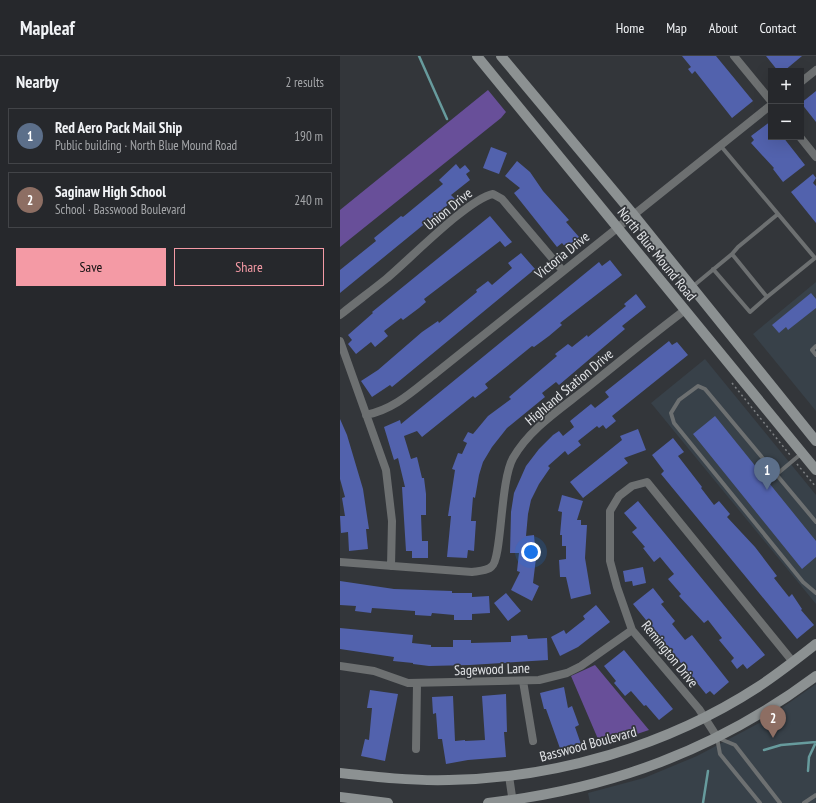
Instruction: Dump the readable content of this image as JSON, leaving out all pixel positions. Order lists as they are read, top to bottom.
{
  "streets": {
    "main road": ["North Blue Mound Road", "Basswood Boulevard"],
    "street": [
      "Union Drive",
      "Victoria Drive",
      "Highland Station Drive",
      "Remington Drive",
      "Sagewood Lane"
    ]
  },
  "crossings": [
    ["Union Drive", "Victoria Drive"],
    ["North Blue Mound Road", "Victoria Drive"],
    ["North Blue Mound Road", "Highland Station Drive"],
    ["Remington Drive", "Sagewood Lane"],
    ["Remington Drive", "Basswood Boulevard"]
  ],
  "page": {
    "header": "Mapleaf",
    "nav": [
      "Home",
      "Map",
      "About",
      "Contact"
    ],
    "heading": ["Nearby", "2 results"],
    "map_buttons": ["+", "−"],
    "list": [
      {
        "mark": "1",
        "name": "Red Aero Pack Mail Ship",
        "note": "Public building · North Blue Mound Road",
        "value": "190 m"
      },
      {
        "mark": "2",
        "name": "Saginaw High School",
        "note": "School · Basswood Boulevard",
        "value": "240 m"
      }
    ],
    "buttons": ["Save", "Share"],
    "pins": ["1", "2"]
  }
}
